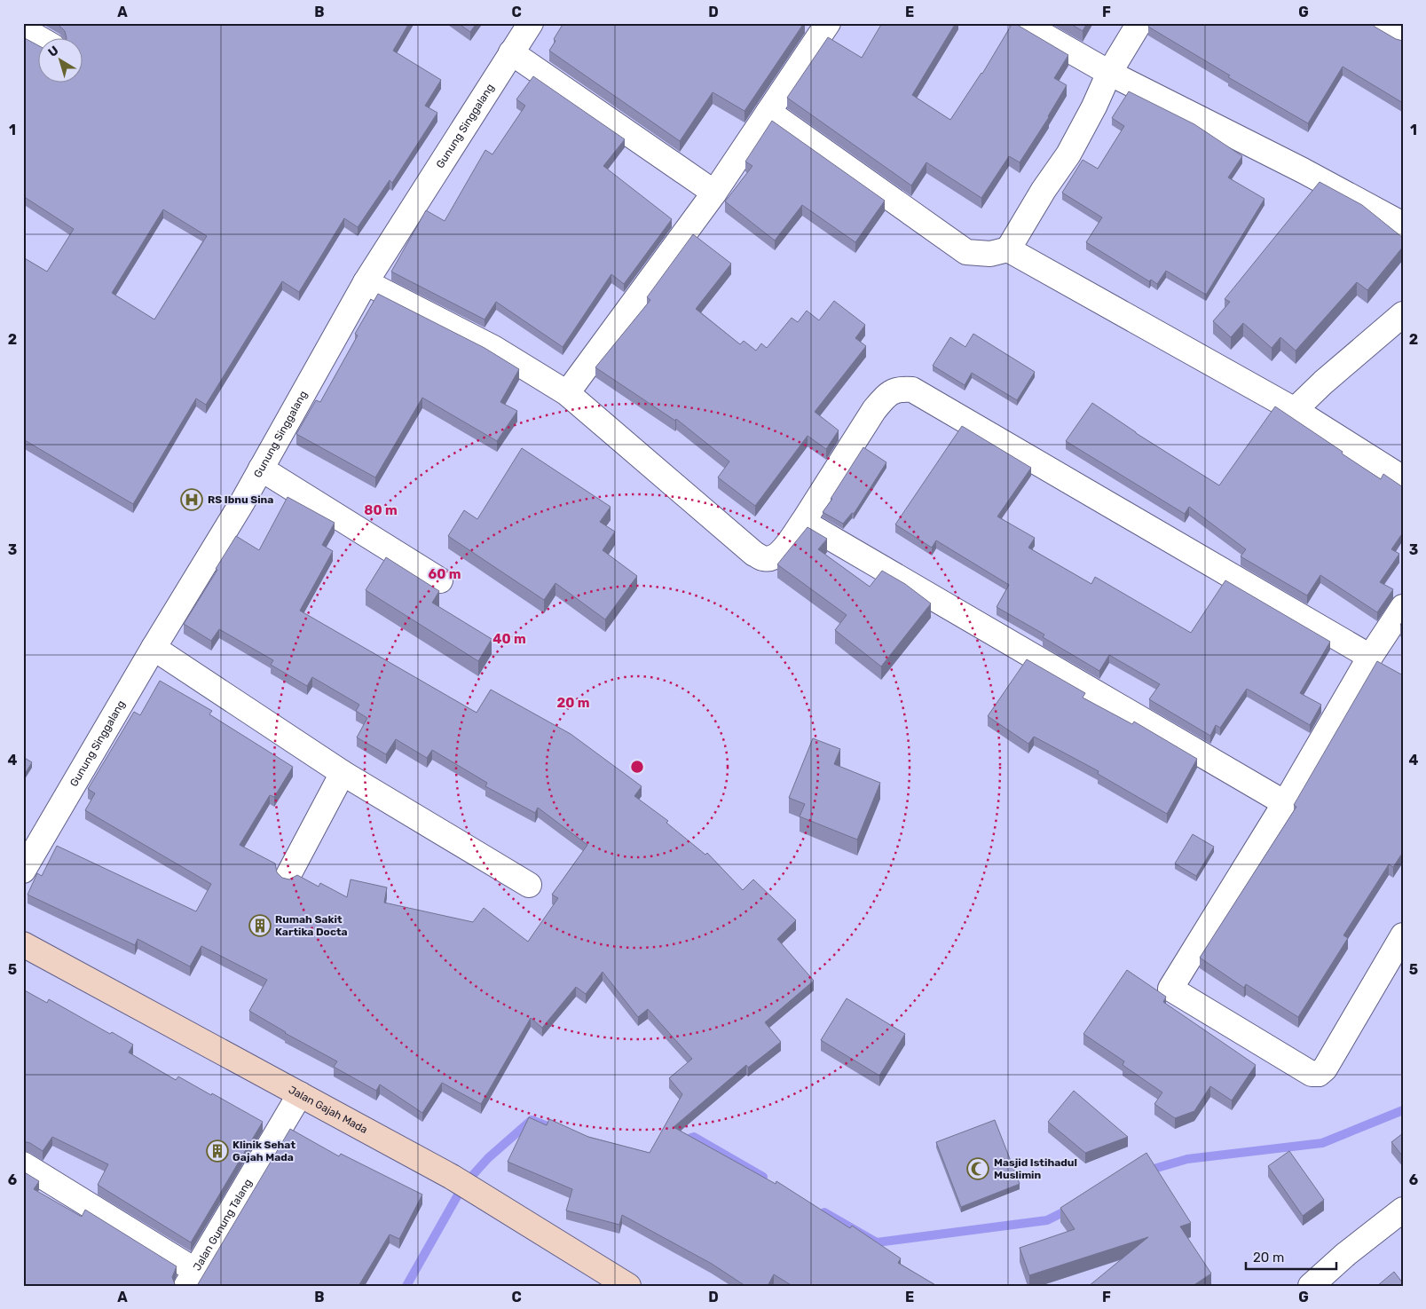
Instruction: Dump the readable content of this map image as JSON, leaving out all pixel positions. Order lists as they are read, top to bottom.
{
  "streets": {
    "main road": ["Jalan Gajah Mada"],
    "street": ["Gunung Singgalang", "Jalan Gunung Talang"]
  },
  "crossings": [
    ["Jalan Gajah Mada", "Jalan Gunung Talang"]
  ],
  "places": {
    "hospital": ["RS Ibnu Sina"],
    "building": ["Rumah Sakit Kartika Docta", "Klinik Sehat Gajah Mada"],
    "mosque": ["Masjid Istihadul Muslimin"]
  },
  "scale_bar": "20 m",
  "north": "top left",
  "grid": {
    "columns": [
      "A",
      "B",
      "C",
      "D",
      "E",
      "F",
      "G"
    ],
    "rows": [
      "1",
      "2",
      "3",
      "4",
      "5",
      "6"
    ]
  },
  "rings": [
    "80 m",
    "60 m",
    "40 m",
    "20 m"
  ]
}
